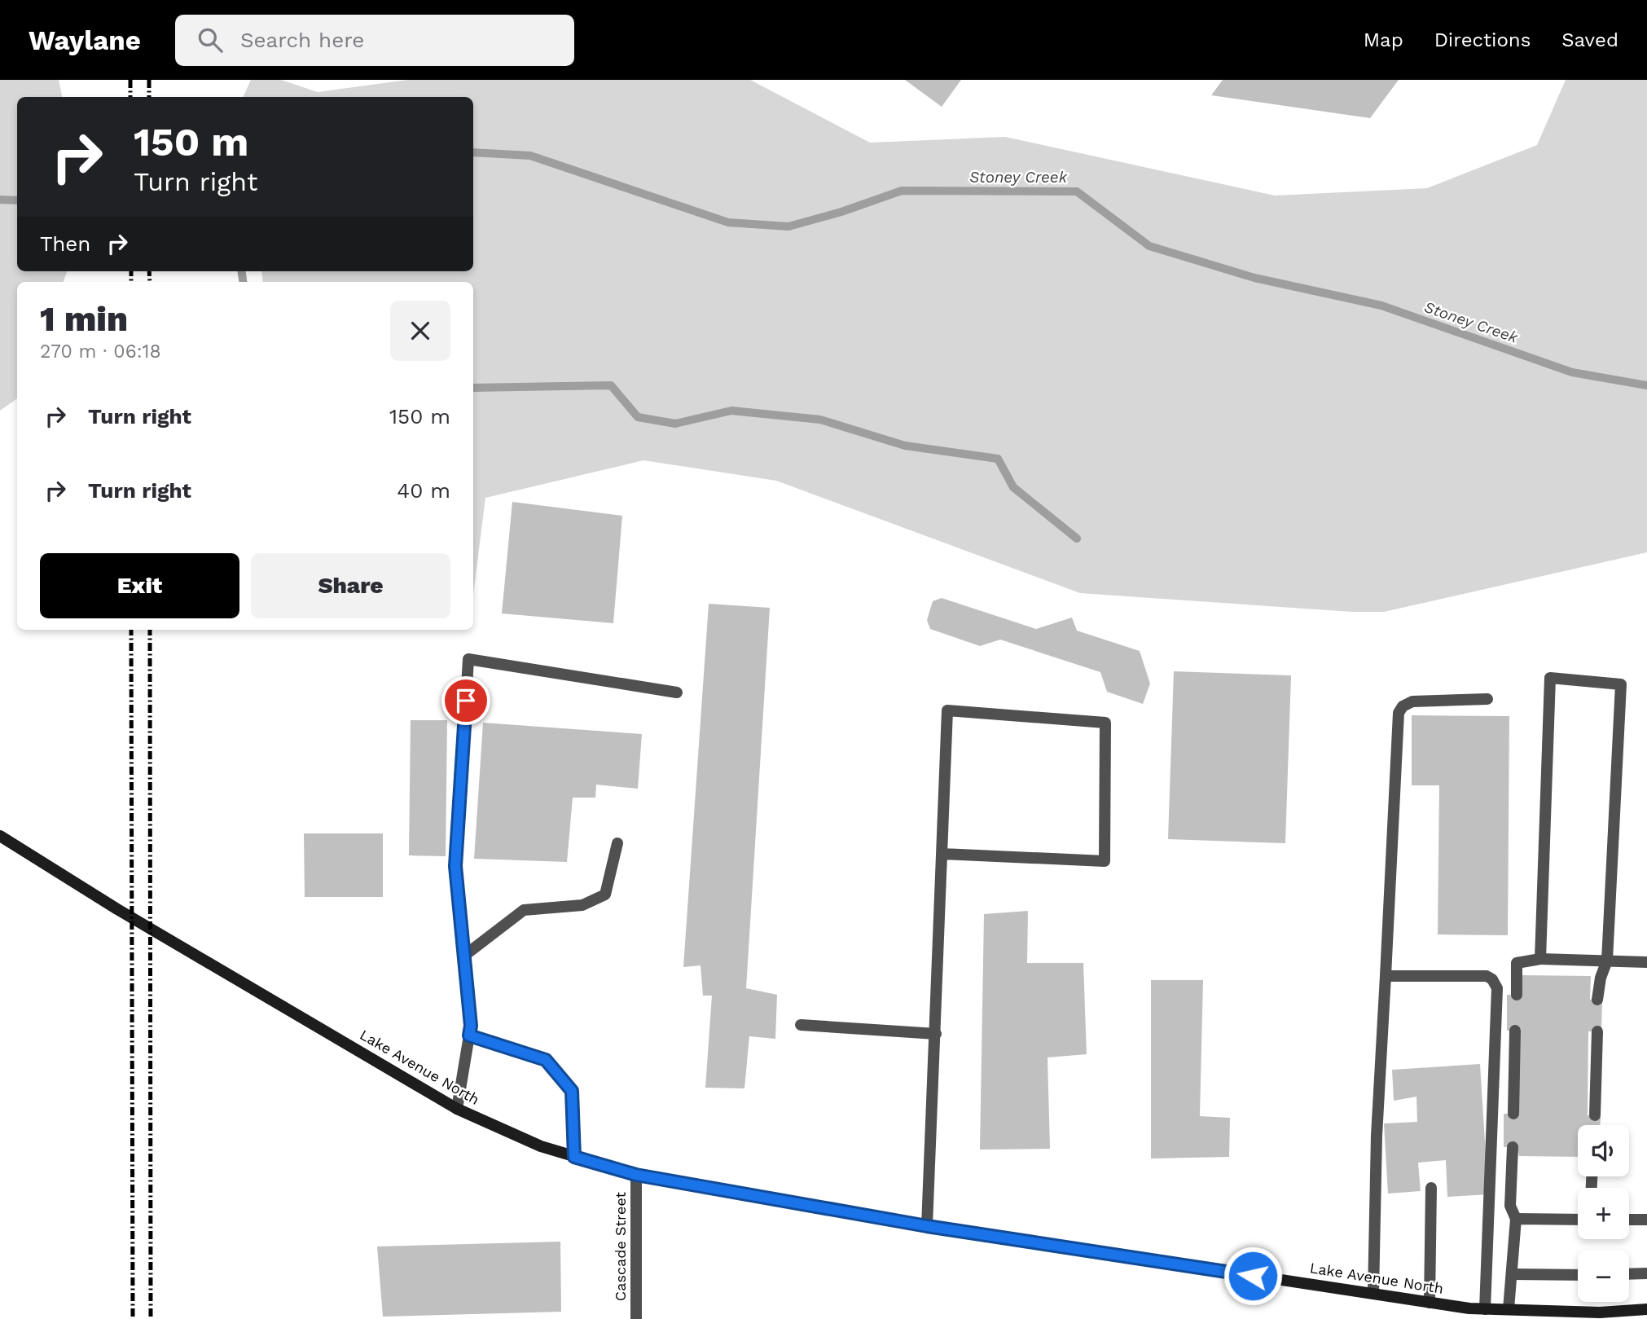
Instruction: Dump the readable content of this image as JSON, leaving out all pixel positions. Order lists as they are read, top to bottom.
{
  "streets": {
    "street": ["Lake Avenue North", "Cascade Street"]
  },
  "crossings": [
    ["Lake Avenue North", "Cascade Street"]
  ],
  "water": ["Stoney Creek"],
  "page": {
    "header": "Waylane",
    "search": "Search here",
    "nav": ["Map", "Directions", "Saved"],
    "turn": ["150 m", "Turn right"],
    "then": "Then",
    "heading": ["1 min", "270 m · 06:18"],
    "list": [
      {
        "name": "Turn right",
        "value": "150 m"
      },
      {
        "name": "Turn right",
        "value": "40 m"
      }
    ],
    "buttons": ["Exit", "Share"],
    "map_buttons": ["+", "−"]
  }
}
